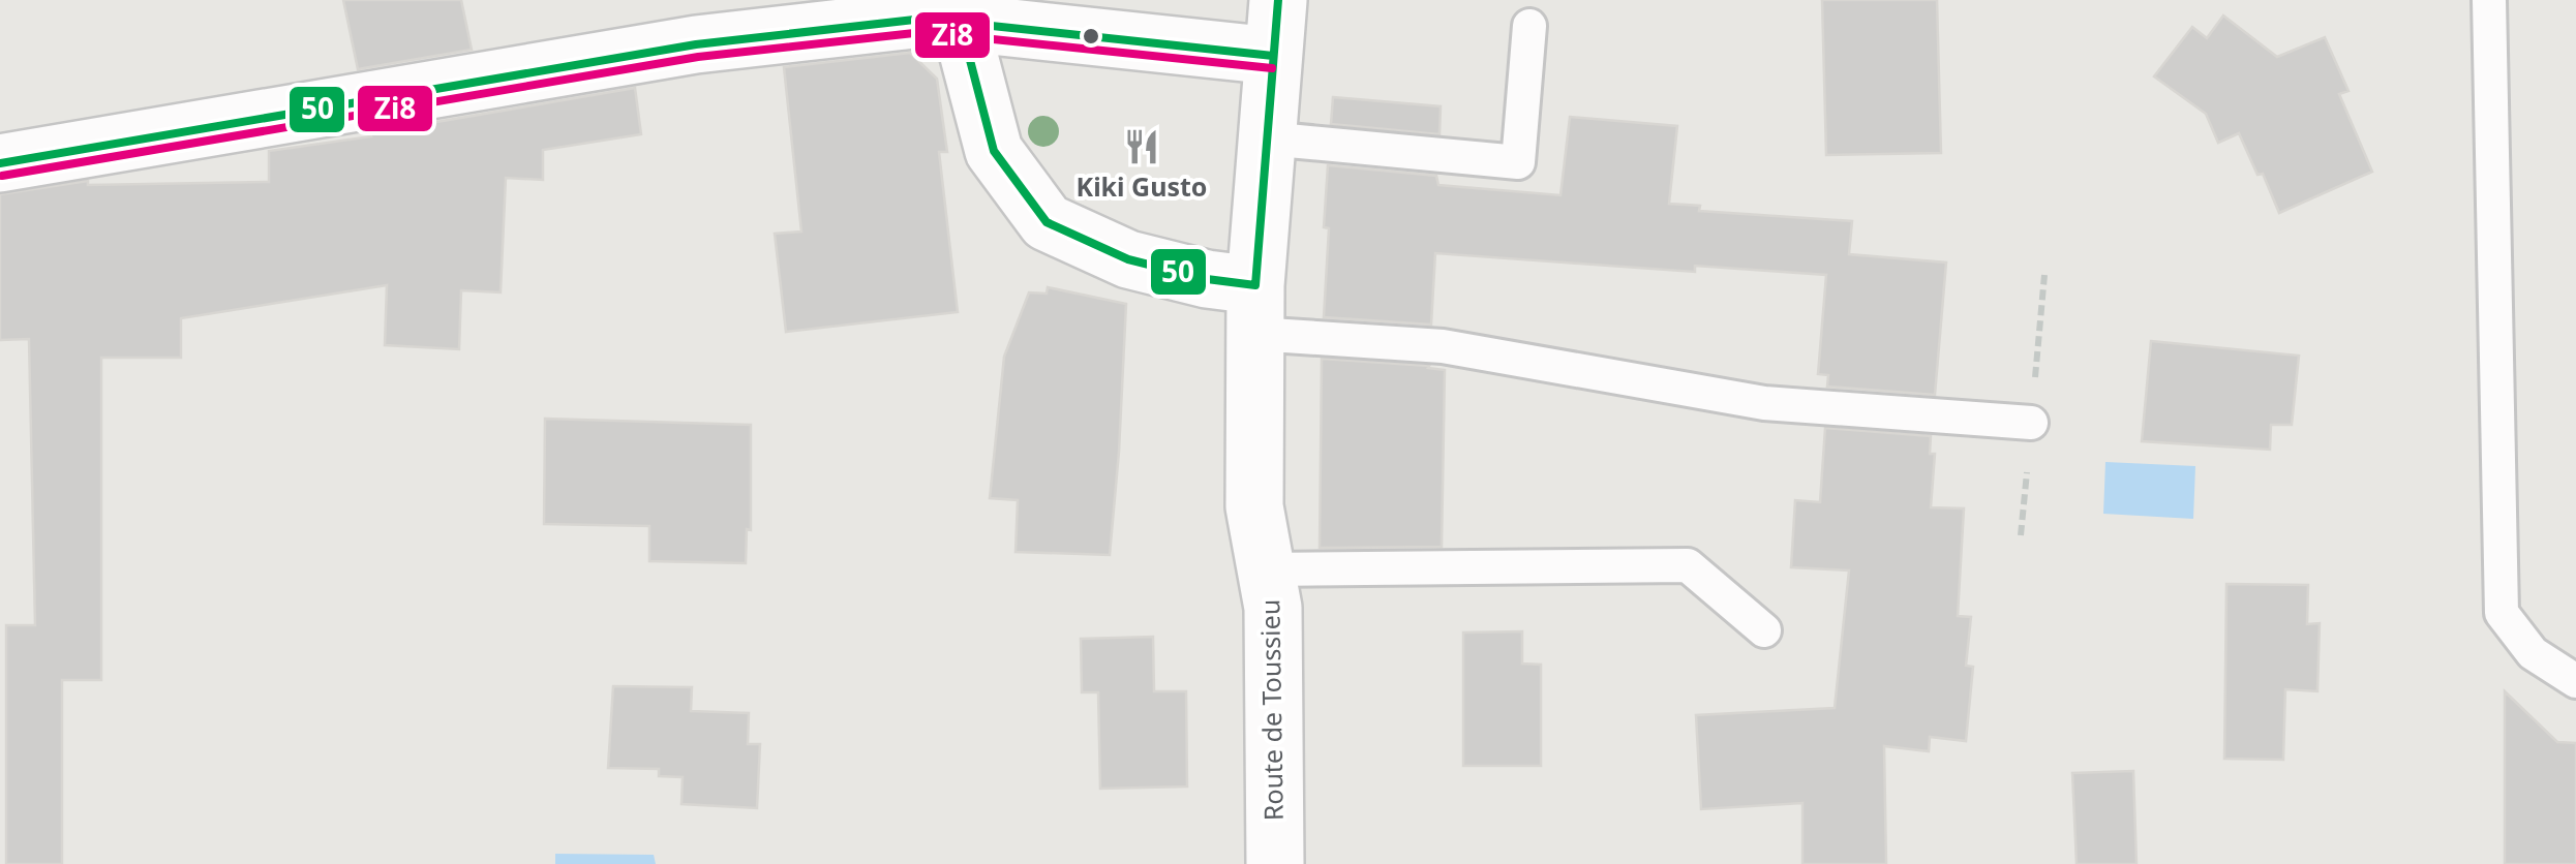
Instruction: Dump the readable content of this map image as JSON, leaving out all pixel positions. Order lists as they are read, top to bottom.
{
  "streets": {
    "street": ["Route de Toussieu"]
  },
  "places": {
    "restaurant": ["Kiki Gusto"]
  },
  "lines": ["transit line 50", "transit line Zi8"]
}
